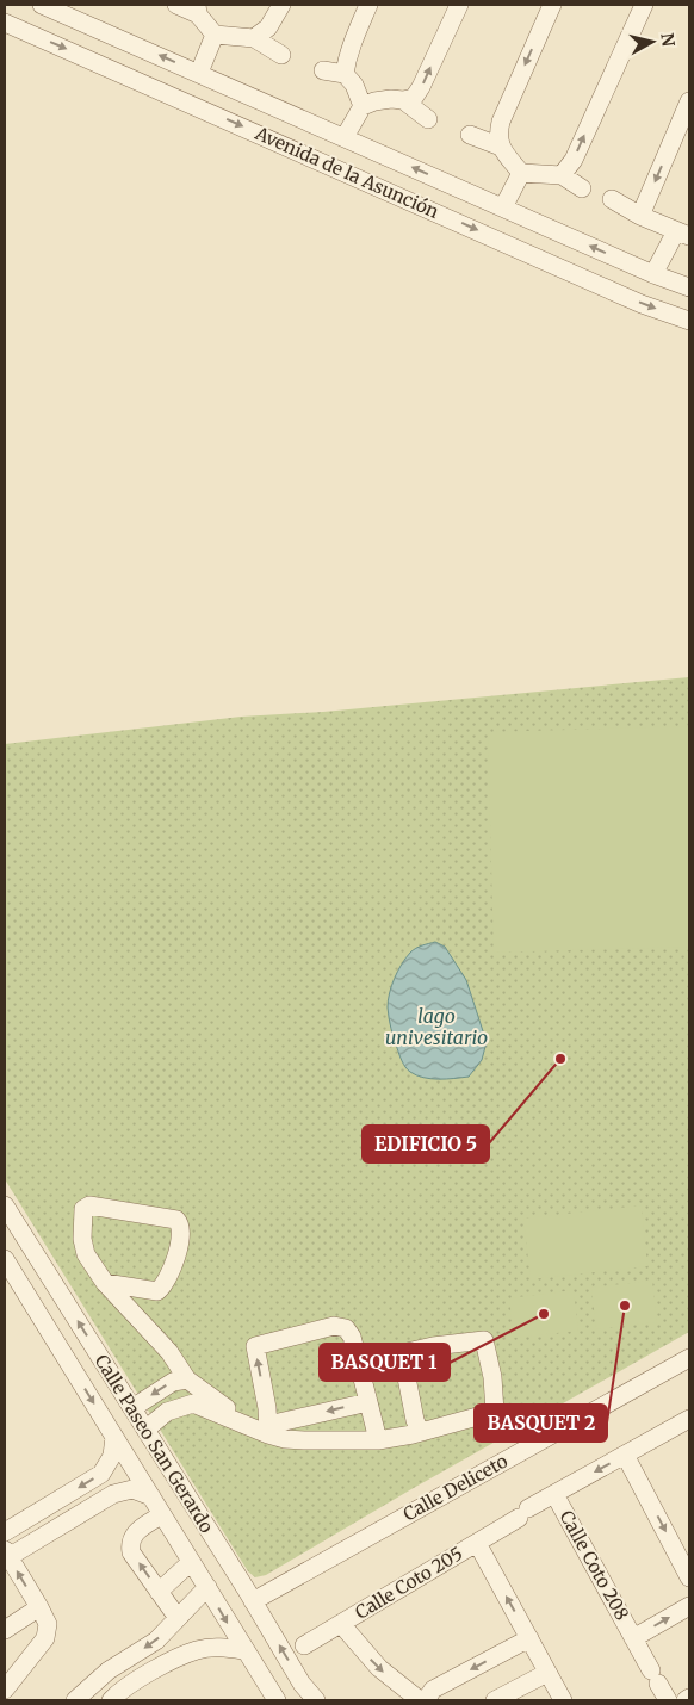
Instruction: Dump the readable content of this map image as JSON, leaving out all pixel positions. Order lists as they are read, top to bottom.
{
  "streets": {
    "street": [
      "Avenida de la Asunción",
      "Calle Paseo San Gerardo",
      "Calle Deliceto",
      "Calle Coto 208",
      "Calle Coto 205"
    ]
  },
  "crossings": [
    ["Calle Paseo San Gerardo", "Calle Deliceto"],
    ["Calle Coto 208", "Calle Coto 205"]
  ],
  "water": ["lago univesitario"],
  "places": ["EDIFICIO 5", "BASQUET 2", "BASQUET 1"],
  "north": "right"
}
